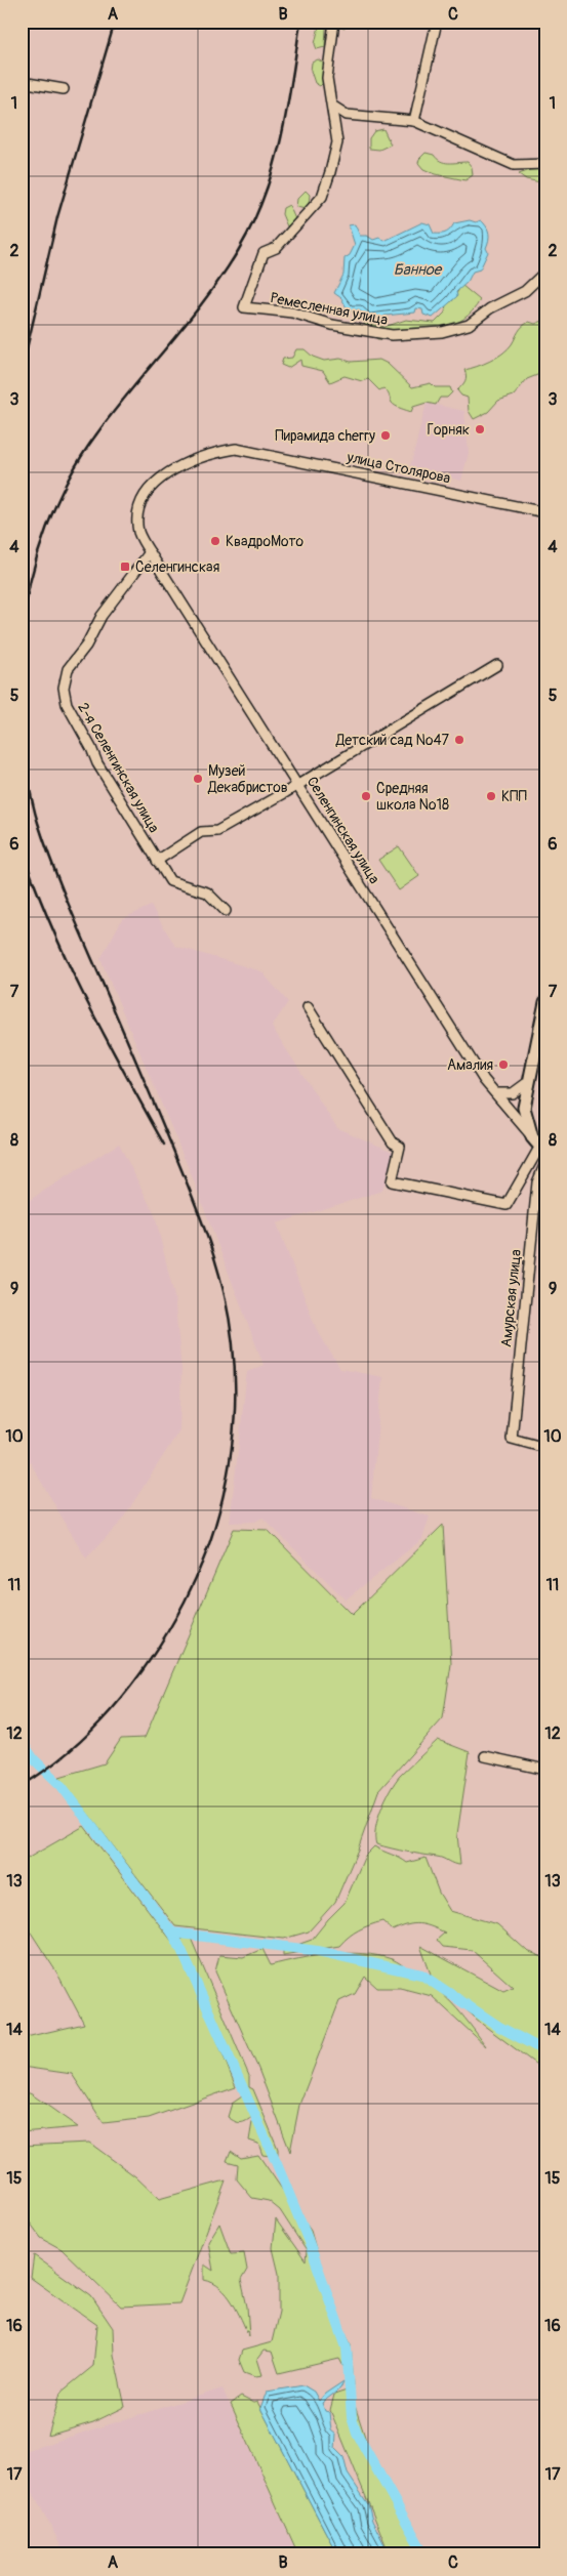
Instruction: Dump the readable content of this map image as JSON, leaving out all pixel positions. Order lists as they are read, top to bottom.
{
  "streets": {
    "street": [
      "Ремесленная улица",
      "улица Столярова",
      "2-я Селенгинская улица",
      "Селенгинская улица",
      "Амурская улица"
    ]
  },
  "crossings": [
    ["улица Столярова", "Селенгинская улица"],
    ["2-я Селенгинская улица", "Селенгинская улица"]
  ],
  "water": ["Банное"],
  "places": {
    "other": [
      "Горняк",
      "Пирамида cherry",
      "КвадроМото",
      "Детский сад №47",
      "Музей Декабристов",
      "Средняя школа №18",
      "КПП",
      "Амалия"
    ],
    "transit": ["Селенгинская"]
  },
  "grid": {
    "columns": ["A", "B", "C"],
    "rows": [
      "1",
      "2",
      "3",
      "4",
      "5",
      "6",
      "7",
      "8",
      "9",
      "10",
      "11",
      "12",
      "13",
      "14",
      "15",
      "16",
      "17"
    ]
  }
}
